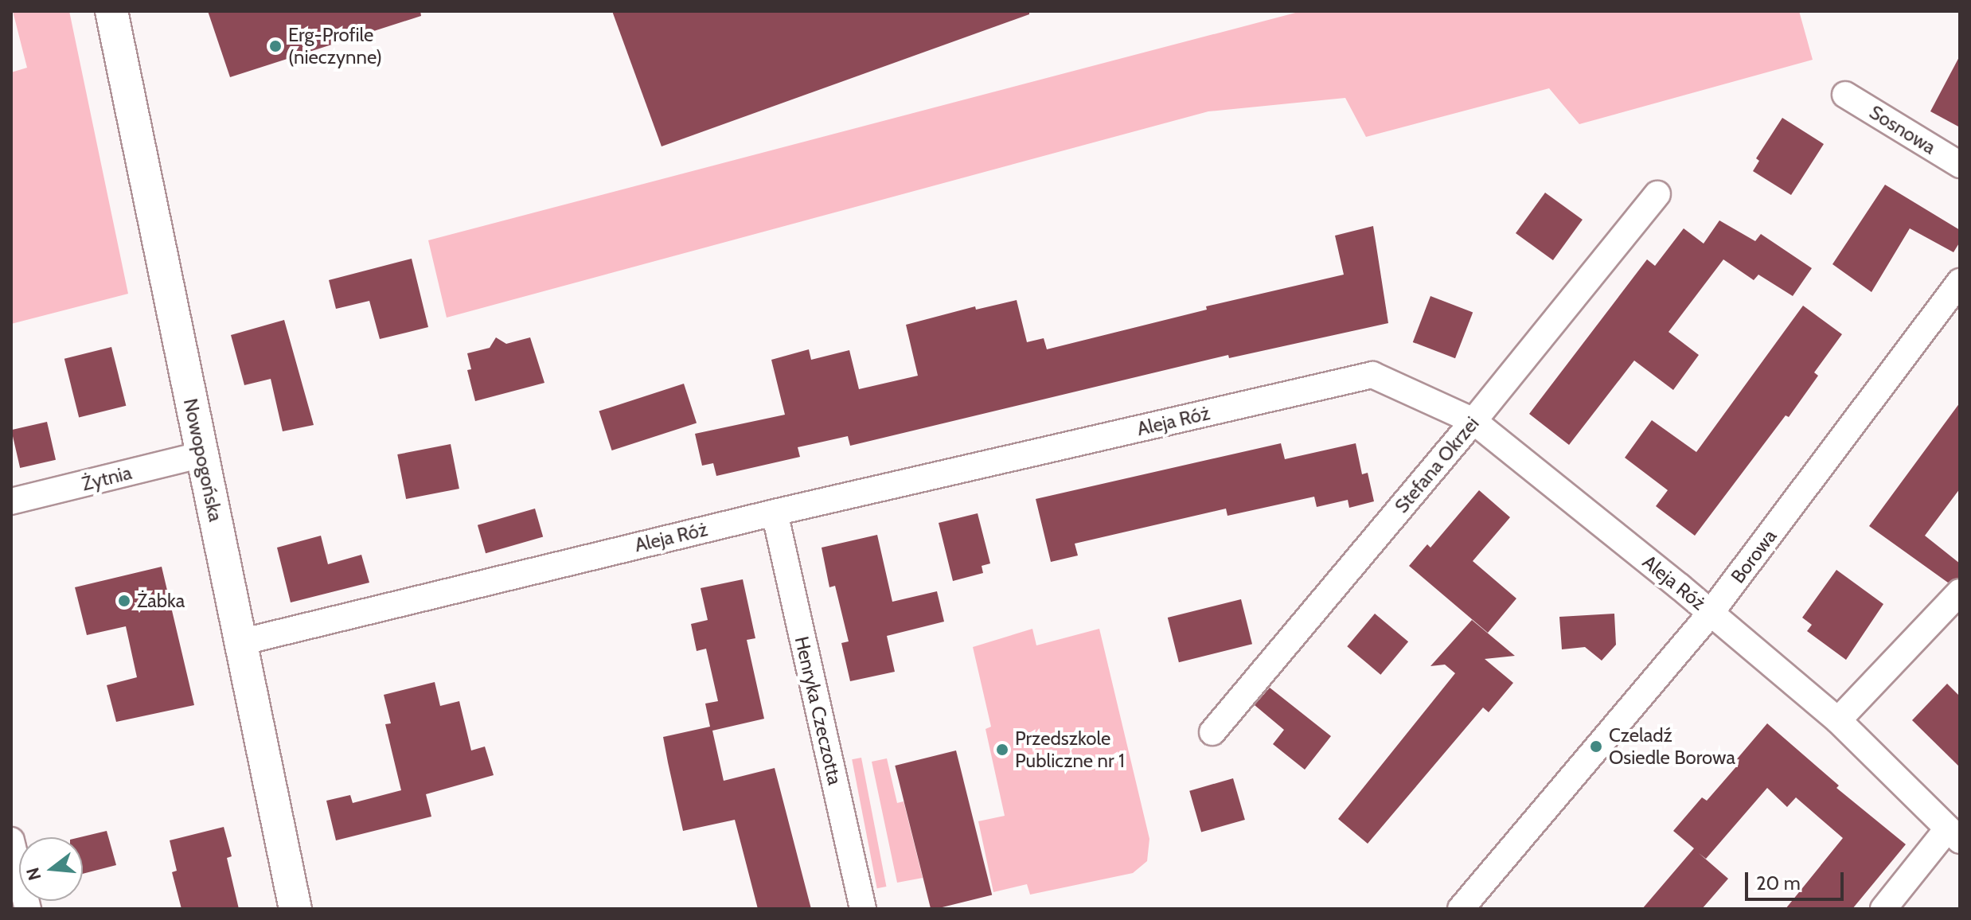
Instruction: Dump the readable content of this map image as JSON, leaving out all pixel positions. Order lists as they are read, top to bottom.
{
  "streets": {
    "street": [
      "Sosnowa",
      "Aleja Róż",
      "Nowopogońska",
      "Stefana Okrzei",
      "Żytnia",
      "Borowa",
      "Henryka Czeczotta"
    ]
  },
  "crossings": [
    ["Aleja Róż", "Nowopogońska"],
    ["Aleja Róż", "Stefana Okrzei"],
    ["Aleja Róż", "Borowa"],
    ["Aleja Róż", "Henryka Czeczotta"],
    ["Nowopogońska", "Żytnia"]
  ],
  "places": [
    "Erg-Profile (nieczynne)",
    "Żabka",
    "Czeladź Osiedle Borowa",
    "Przedszkole Publiczne nr 1"
  ],
  "scale_bar": "20 m",
  "north": "left"
}
